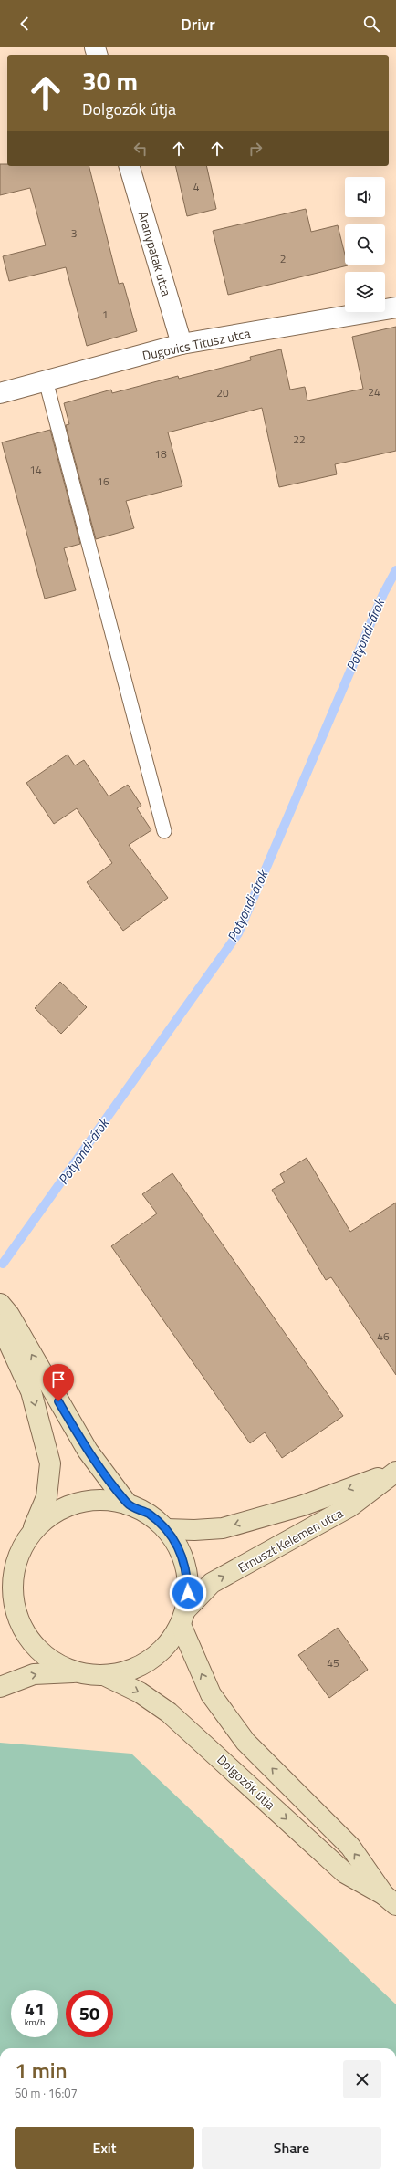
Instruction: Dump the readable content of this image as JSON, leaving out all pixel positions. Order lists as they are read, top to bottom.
{
  "streets": {
    "main road": ["Ernuszt Kelemen utca", "Dolgozók útja"],
    "street": ["Aranypatak utca", "Dugovics Titusz utca"]
  },
  "crossings": [
    ["Aranypatak utca", "Dugovics Titusz utca"],
    ["Ernuszt Kelemen utca", "Dolgozók útja"]
  ],
  "water": ["Potyondi-árok"],
  "house_numbers": [
    "4",
    "3",
    "2",
    "1",
    "24",
    "20",
    "22",
    "18",
    "14",
    "16",
    "46",
    "45"
  ],
  "page": {
    "header": "Drivr",
    "turn": ["30 m", "Dolgozók útja"],
    "speed": "41 km/h",
    "limit": "50",
    "heading": ["1 min", "60 m · 16:07"],
    "buttons": ["Exit", "Share"]
  }
}
